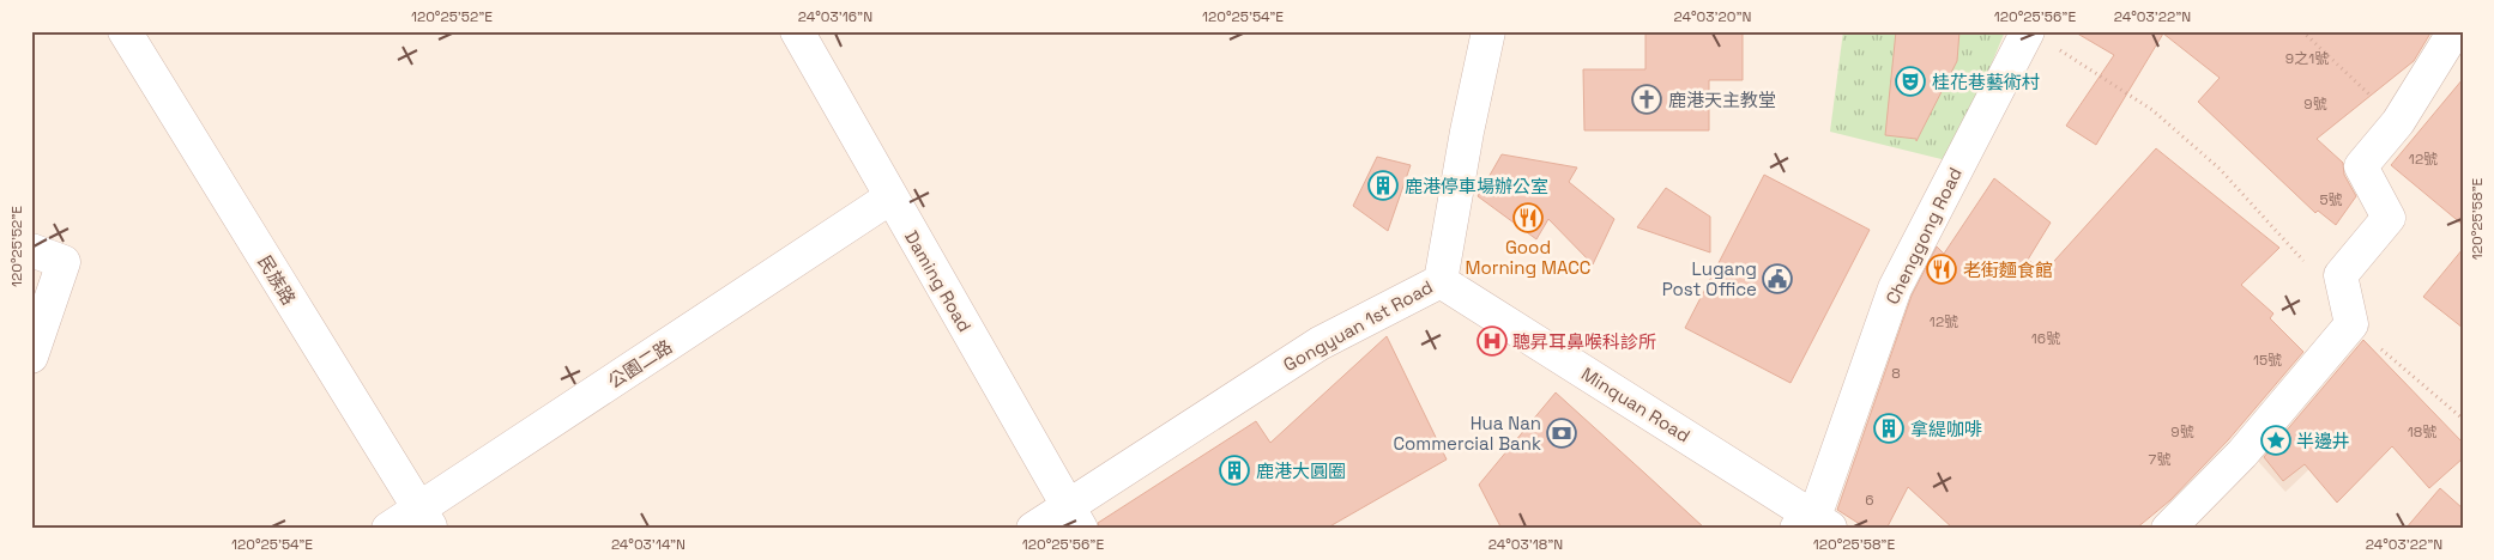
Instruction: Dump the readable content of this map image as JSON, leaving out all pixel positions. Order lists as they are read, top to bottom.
{
  "streets": {
    "street": [
      "Chenggong Road",
      "民族路",
      "Daming Road",
      "Gongyuan 1st Road",
      "公園二路",
      "Minquan Road"
    ]
  },
  "crossings": [
    ["Chenggong Road", "Minquan Road"],
    ["民族路", "公園二路"],
    ["Daming Road", "Gongyuan 1st Road"],
    ["Daming Road", "公園二路"],
    ["Gongyuan 1st Road", "Minquan Road"]
  ],
  "places": {
    "theatre": ["桂花巷藝術村"],
    "church": ["鹿港天主教堂"],
    "building": ["鹿港停車場辦公室", "拿緹咖啡", "鹿港大圓圈"],
    "restaurant": ["Good Morning MACC", "老街麵食館"],
    "public building": ["Lugang Post Office"],
    "hospital": ["聰昇耳鼻喉科診所"],
    "bank": ["Hua Nan Commercial Bank"],
    "place": ["半邊井"]
  },
  "house_numbers": [
    "9之1號",
    "9號",
    "12號",
    "5號",
    "12號",
    "16號",
    "15號",
    "8",
    "9號",
    "18號",
    "7號",
    "6"
  ],
  "coordinates": [
    "120°25'52\"E",
    "24°03'16\"N",
    "120°25'54\"E",
    "24°03'20\"N",
    "120°25'56\"E",
    "24°03'22\"N",
    "120°25'58\"E",
    "24°03'14\"N",
    "24°03'18\"N"
  ]
}
